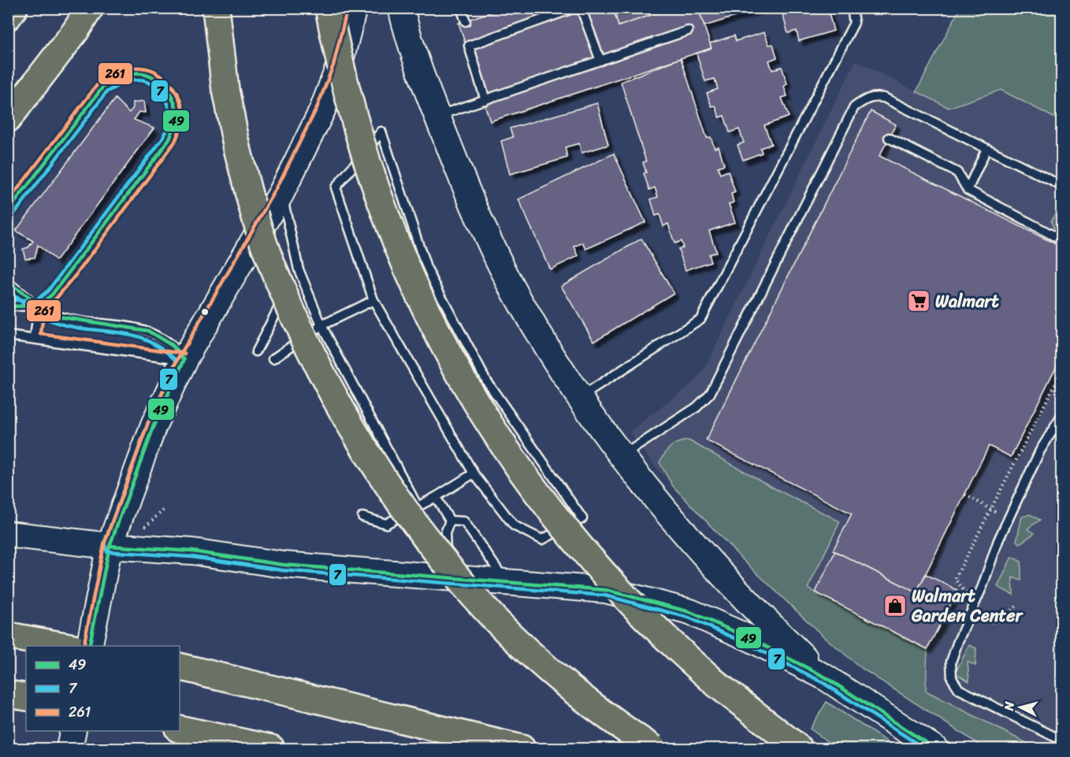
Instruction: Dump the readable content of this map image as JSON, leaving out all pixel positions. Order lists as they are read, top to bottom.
{
  "places": {
    "supermarket": ["Walmart"],
    "shop": ["Walmart Garden Center"]
  },
  "lines": ["transit line 261", "transit line 49", "transit line 7"],
  "legend": ["49", "7", "261"],
  "north": "left"
}
